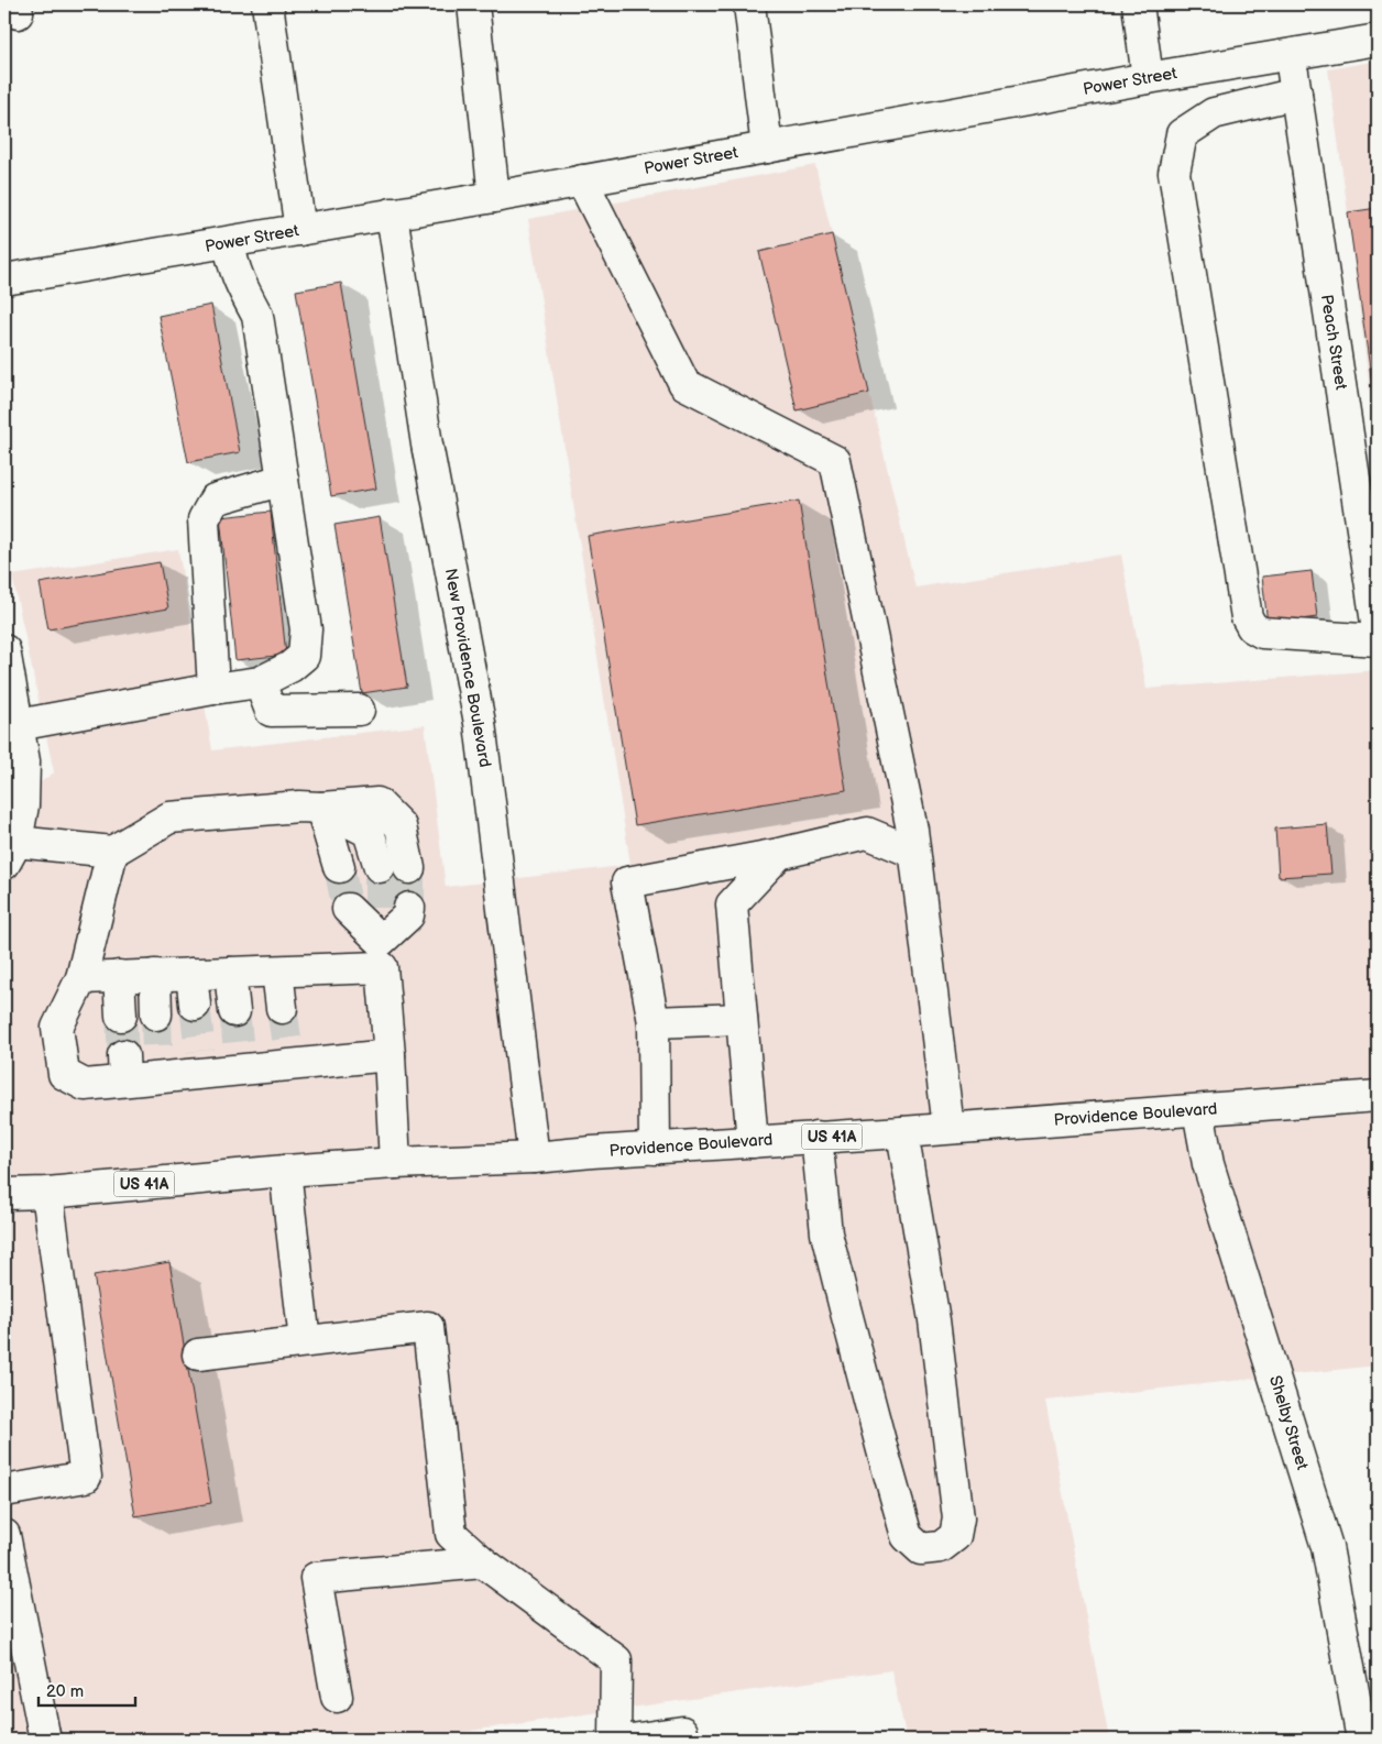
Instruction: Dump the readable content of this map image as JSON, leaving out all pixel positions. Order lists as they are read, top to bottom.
{
  "streets": {
    "main road": [
      "Power Street",
      "Peach Street",
      "New Providence Boulevard",
      "Providence Boulevard",
      "US 41A",
      "Shelby Street"
    ]
  },
  "crossings": [
    ["Power Street", "Peach Street"],
    ["Power Street", "New Providence Boulevard"],
    ["New Providence Boulevard", "Providence Boulevard"],
    ["Providence Boulevard", "Shelby Street"]
  ],
  "scale_bar": "20 m"
}
